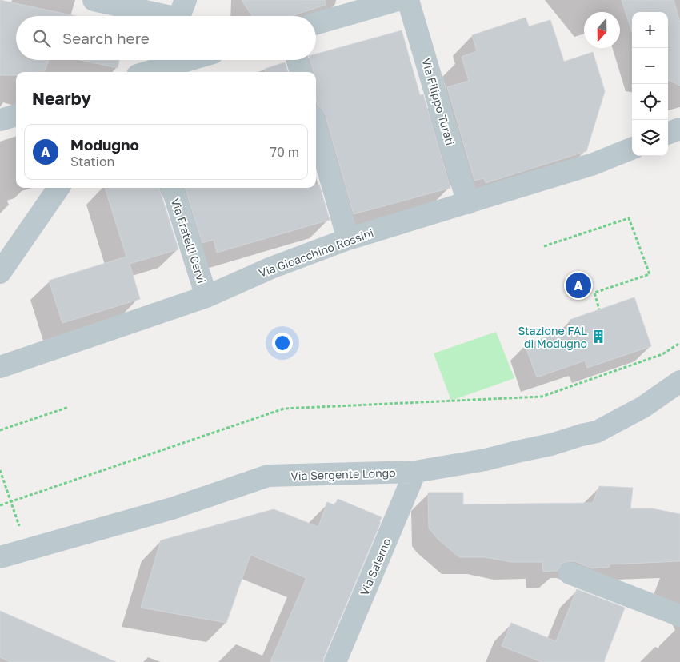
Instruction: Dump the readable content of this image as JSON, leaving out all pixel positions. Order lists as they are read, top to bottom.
{
  "streets": {
    "street": [
      "Via Filippo Turati",
      "Via Fratelli Cervi",
      "Via Gioacchino Rossini",
      "Via Sergente Longo",
      "Via Salerno"
    ]
  },
  "crossings": [
    ["Via Filippo Turati", "Via Gioacchino Rossini"],
    ["Via Fratelli Cervi", "Via Gioacchino Rossini"],
    ["Via Sergente Longo", "Via Salerno"]
  ],
  "places": {
    "building": ["Stazione FAL di Modugno"]
  },
  "north": "bottom",
  "page": {
    "map_buttons": ["+", "−"],
    "search": "Search here",
    "heading": "Nearby",
    "list": [
      {
        "mark": "A",
        "name": "Modugno",
        "note": "Station",
        "value": "70 m"
      }
    ],
    "pins": "A"
  }
}
